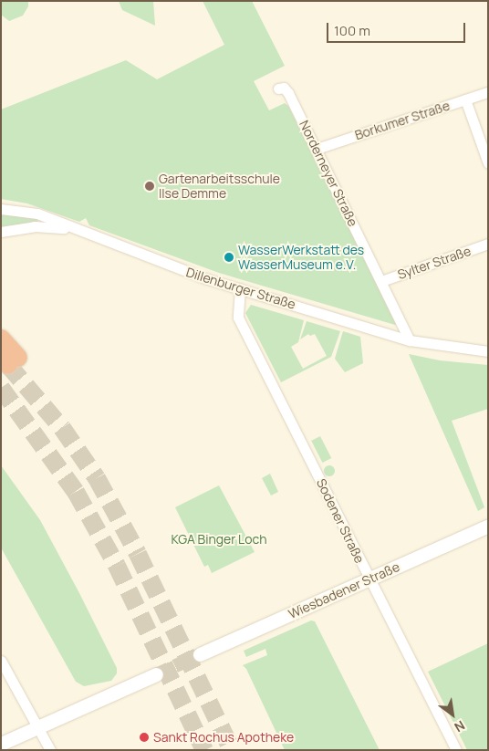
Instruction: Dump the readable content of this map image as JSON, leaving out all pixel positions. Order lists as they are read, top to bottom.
{
  "streets": {
    "street": [
      "Borkumer Straße",
      "Norderneyer Straße",
      "Sylter Straße",
      "Dillenburger Straße",
      "Sodener Straße",
      "Wiesbadener Straße"
    ]
  },
  "crossings": [
    ["Borkumer Straße", "Norderneyer Straße"],
    ["Norderneyer Straße", "Sylter Straße"],
    ["Norderneyer Straße", "Dillenburger Straße"],
    ["Dillenburger Straße", "Sodener Straße"],
    ["Sodener Straße", "Wiesbadener Straße"]
  ],
  "parks": ["KGA Binger Loch"],
  "places": ["Gartenarbeitsschule Ilse Demme", "WasserWerkstatt des WasserMuseum e.V.", "Sankt Rochus Apotheke"],
  "scale_bar": "100 m",
  "north": "bottom right"
}
